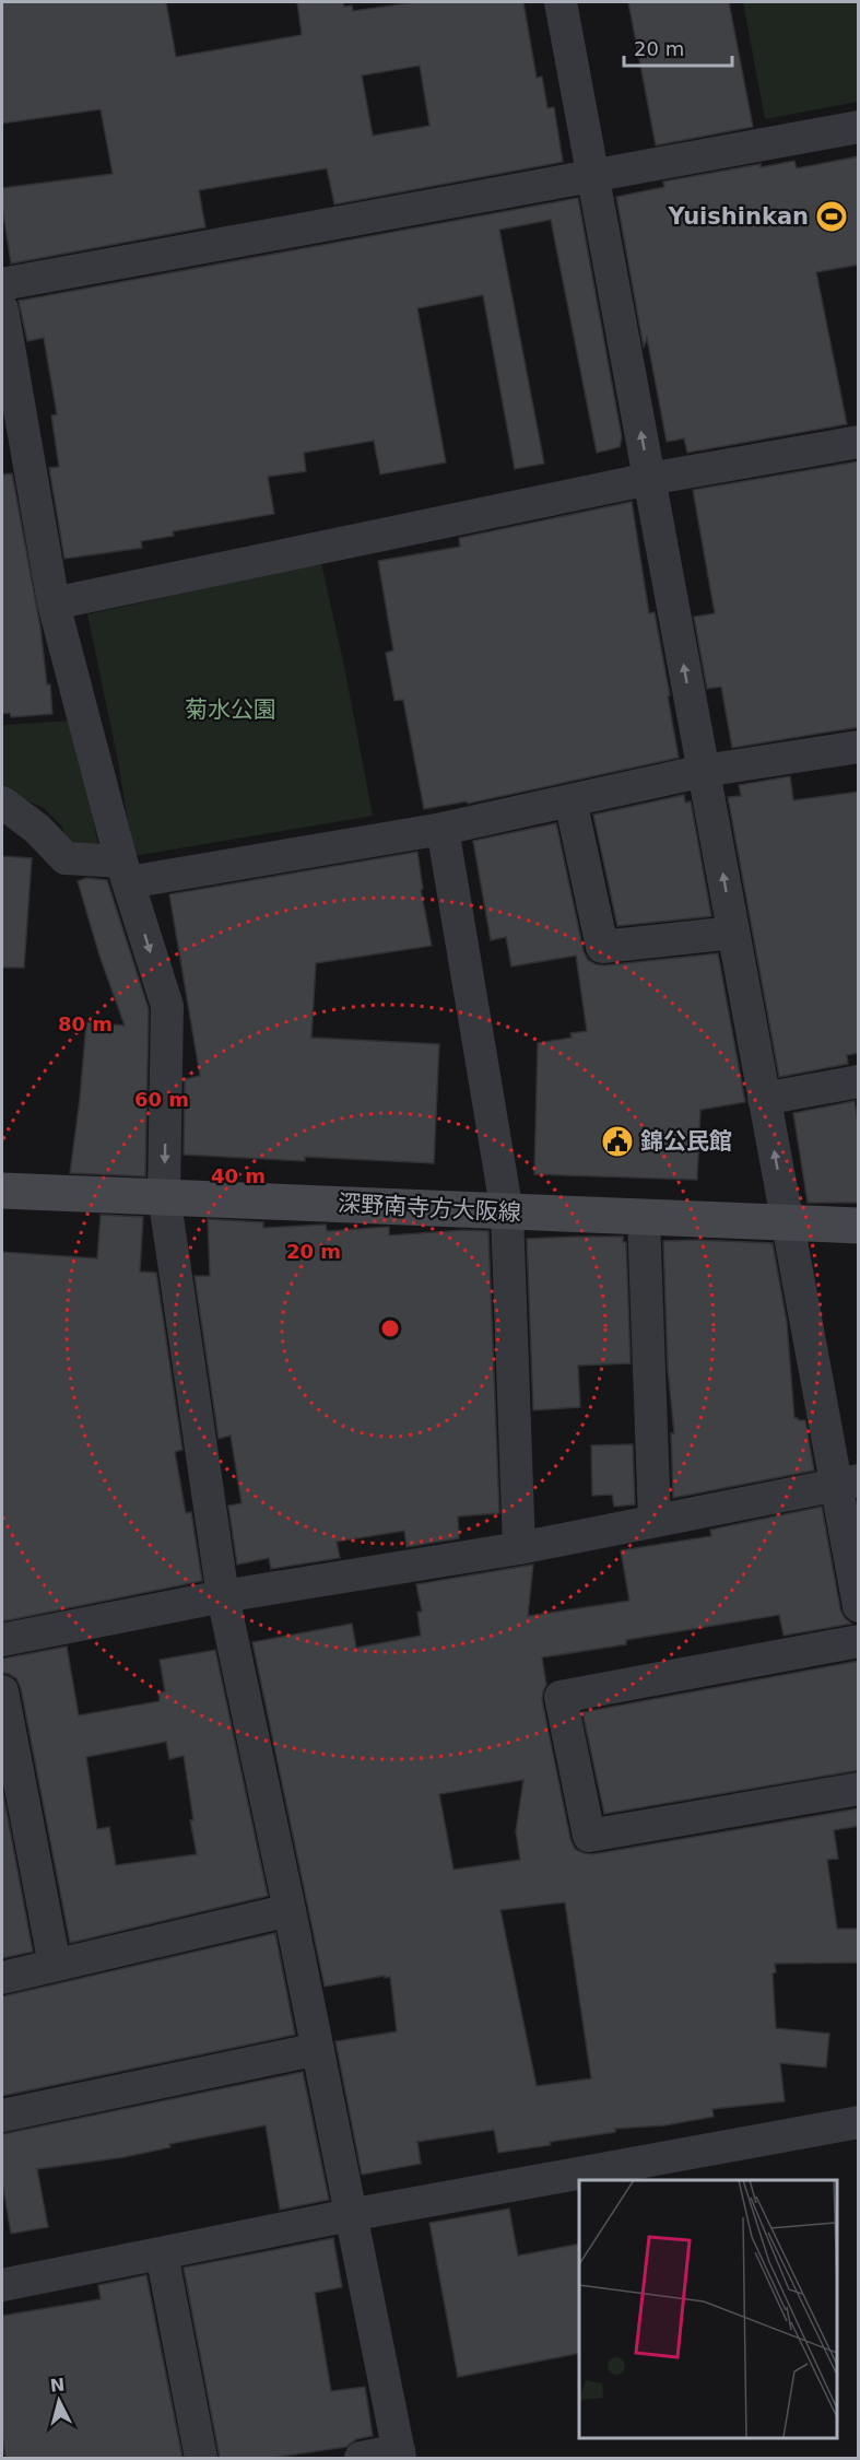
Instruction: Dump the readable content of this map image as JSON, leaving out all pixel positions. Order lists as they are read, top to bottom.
{
  "streets": {
    "main road": ["深野南寺方大阪線"]
  },
  "parks": ["菊水公園"],
  "places": {
    "sports": ["Yuishinkan"],
    "public building": ["錦公民館"]
  },
  "scale_bar": "20 m",
  "north": "top",
  "rings": [
    "80 m",
    "60 m",
    "40 m",
    "20 m"
  ]
}
